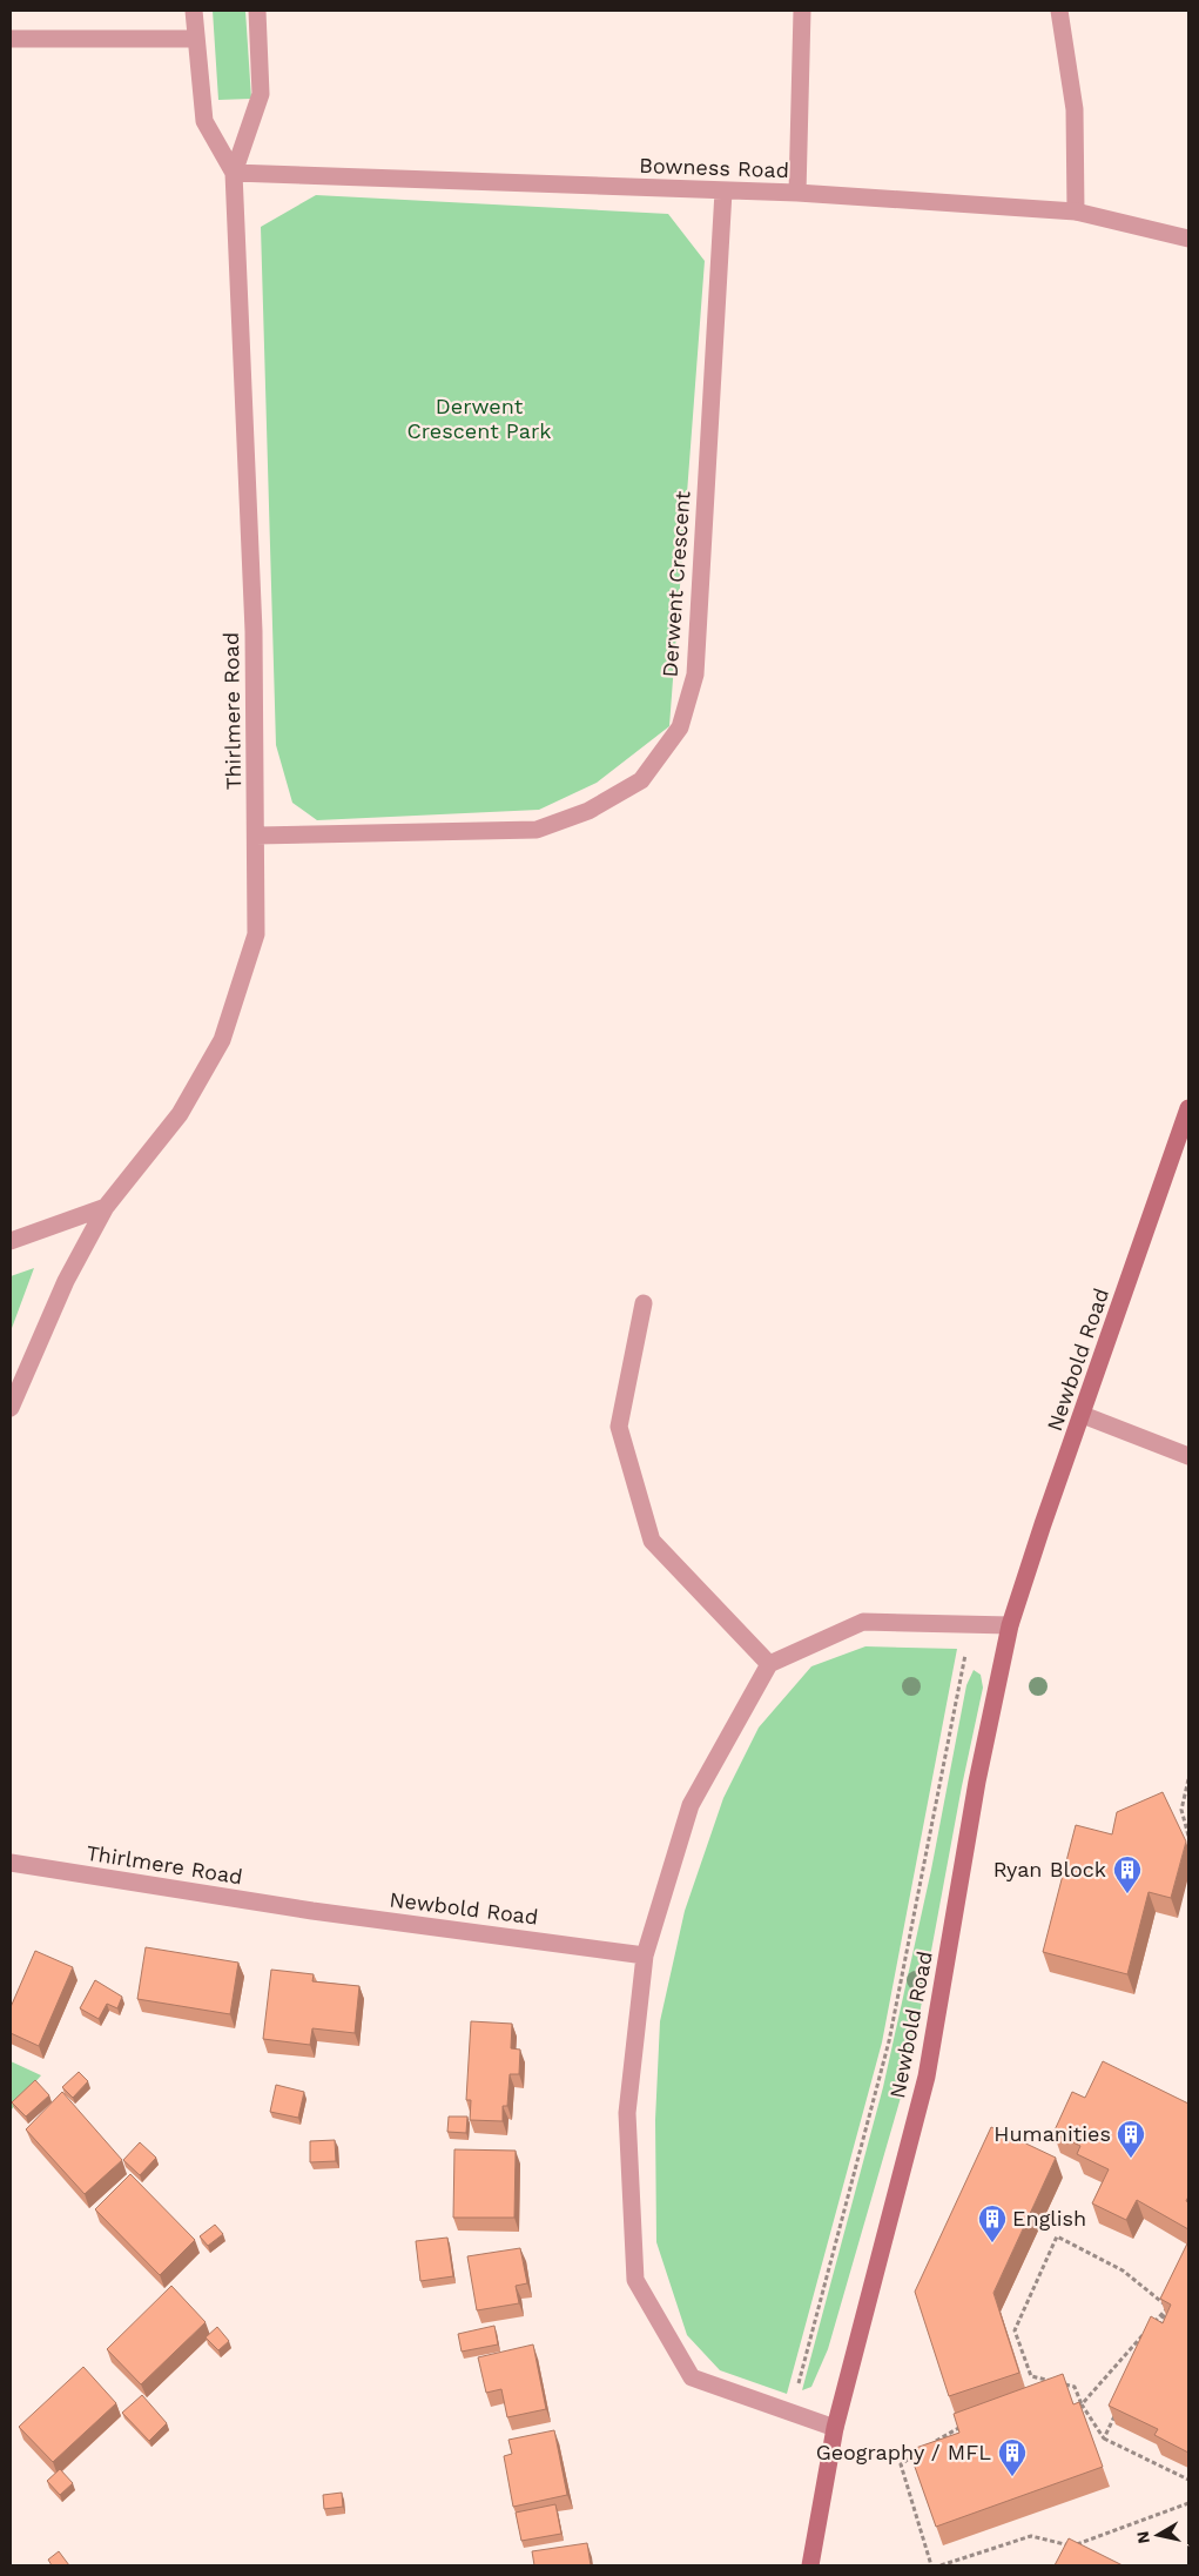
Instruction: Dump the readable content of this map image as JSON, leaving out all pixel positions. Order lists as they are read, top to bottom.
{
  "streets": {
    "main road": ["Newbold Road"],
    "street": ["Bowness Road", "Derwent Crescent", "Thirlmere Road"]
  },
  "crossings": [
    ["Bowness Road", "Derwent Crescent"],
    ["Bowness Road", "Thirlmere Road"],
    ["Derwent Crescent", "Thirlmere Road"],
    ["Thirlmere Road", "Newbold Road"]
  ],
  "parks": ["Derwent Crescent Park"],
  "places": {
    "building": [
      "Ryan Block",
      "Humanities",
      "English",
      "Geography / MFL"
    ]
  },
  "north": "left"
}
